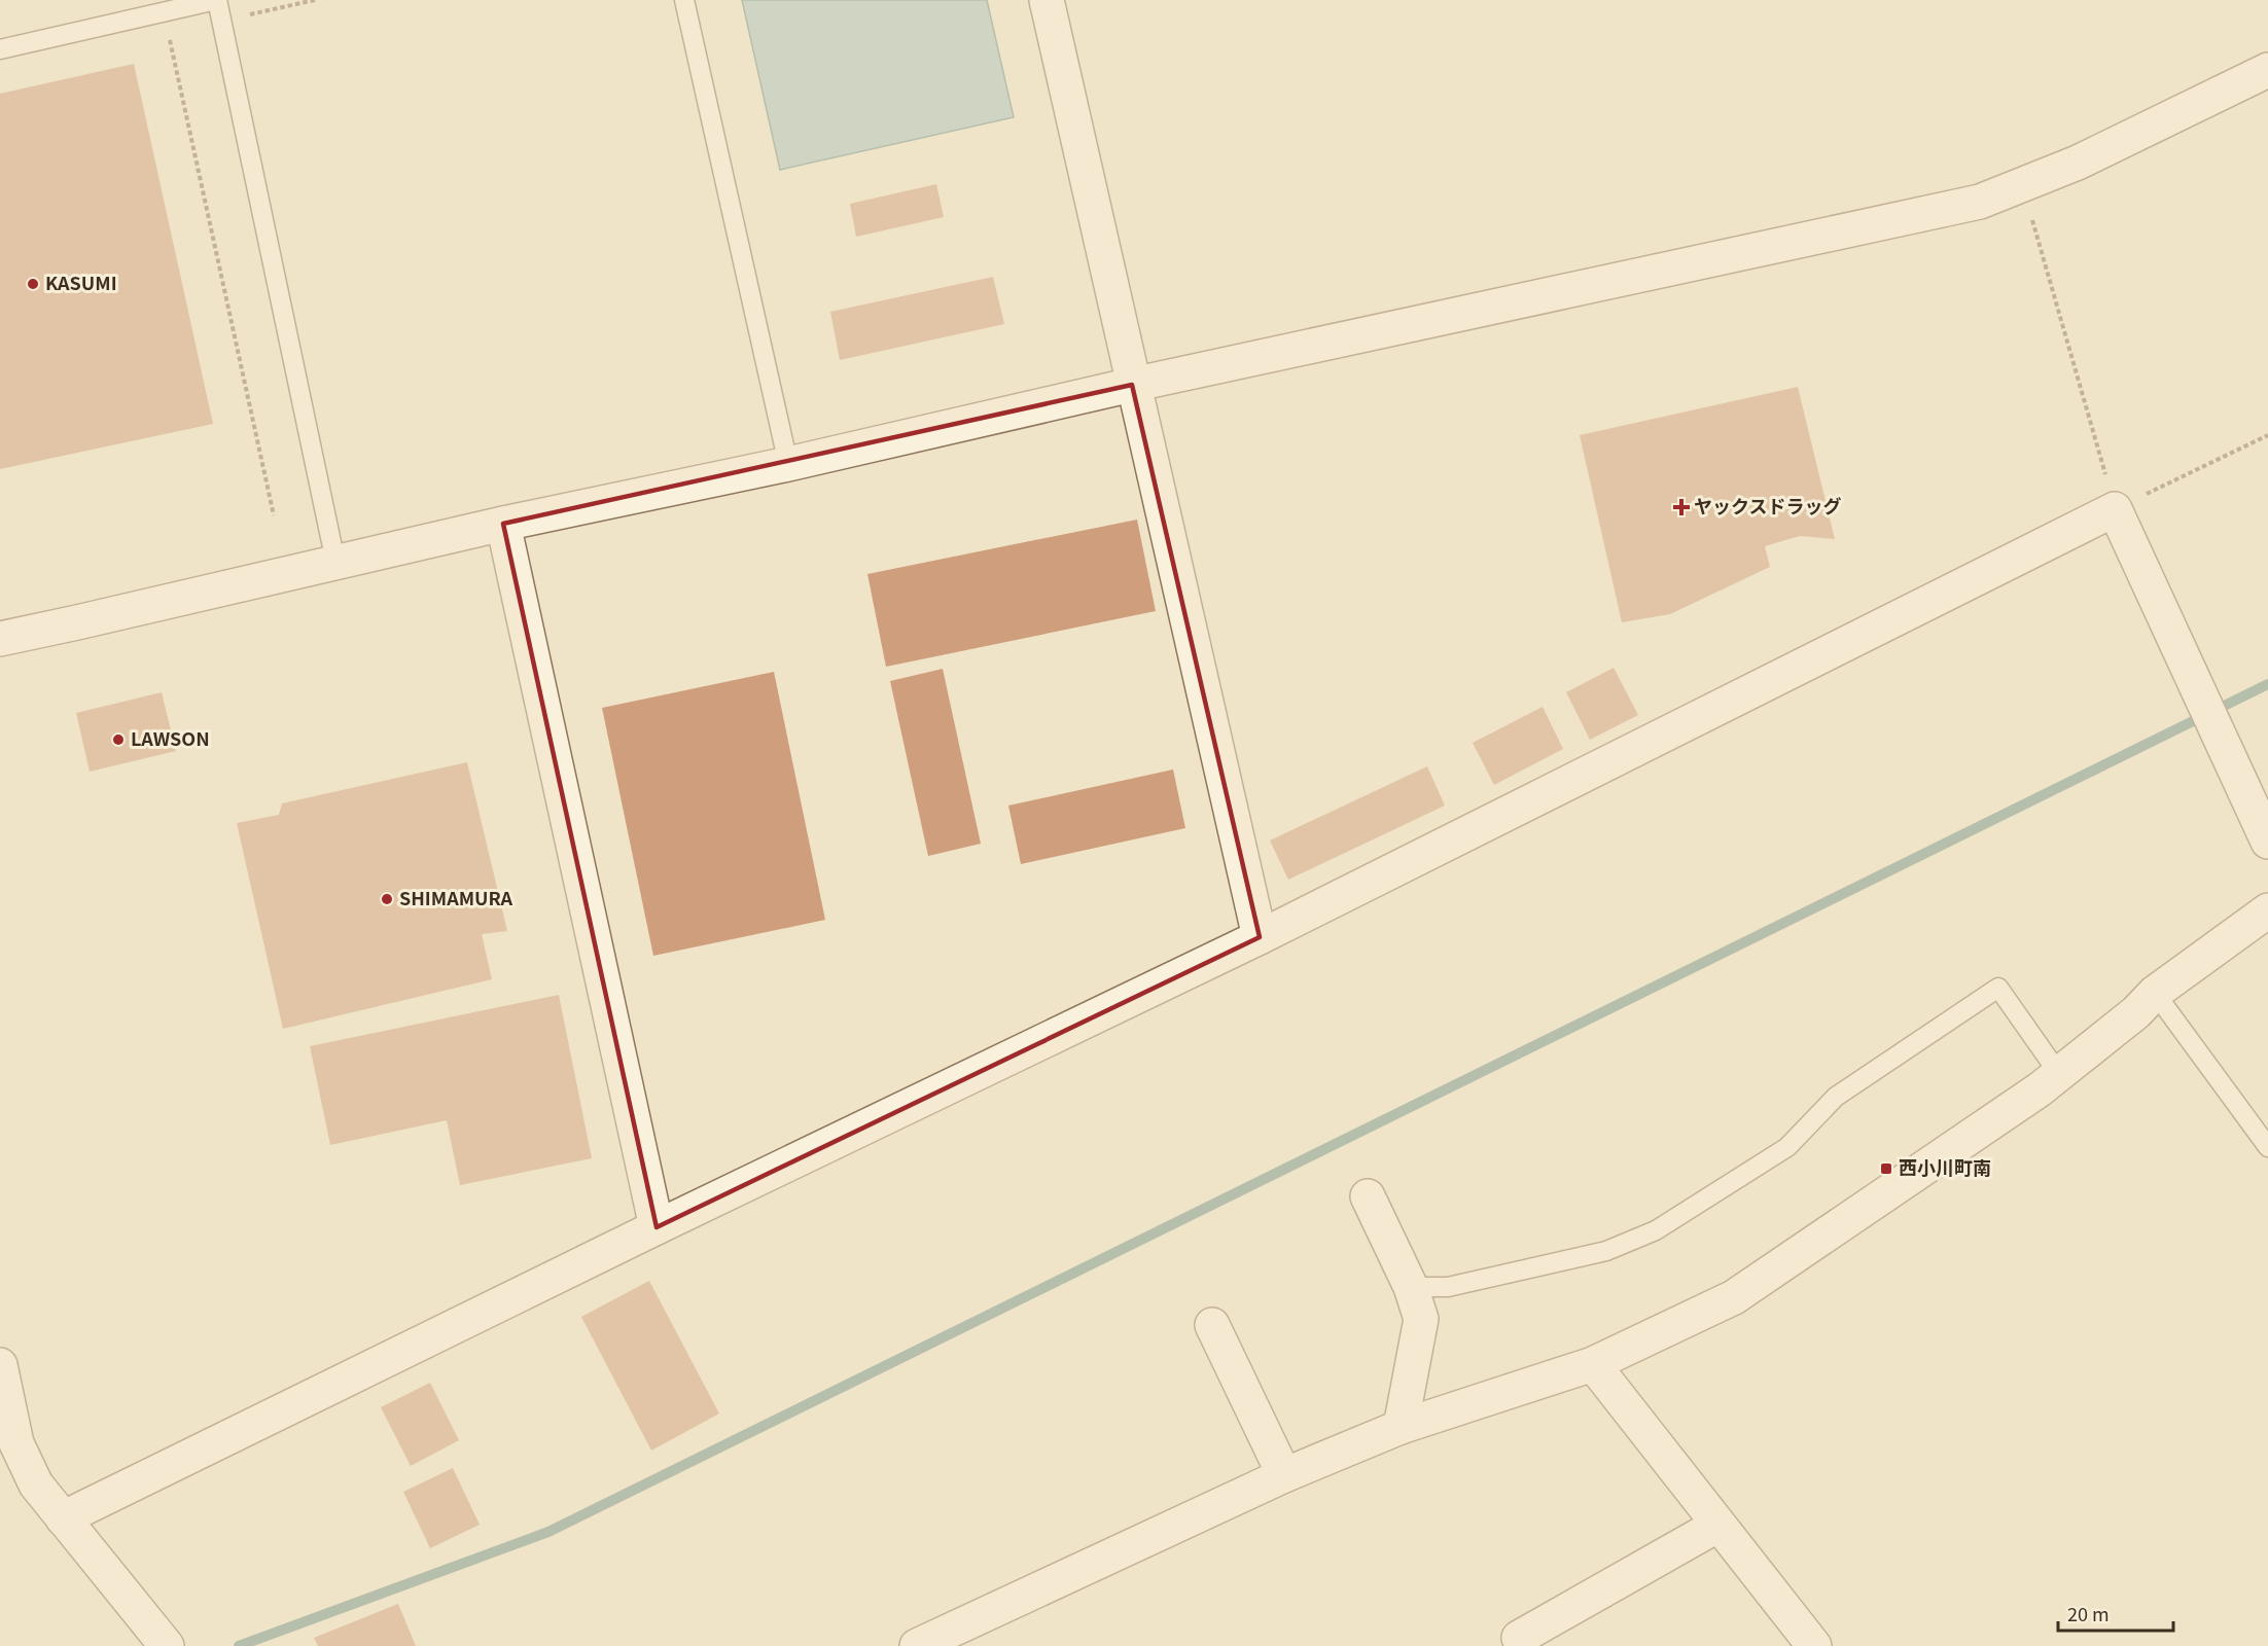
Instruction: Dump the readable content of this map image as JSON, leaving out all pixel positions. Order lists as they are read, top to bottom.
{
  "places": {
    "other": ["KASUMI", "LAWSON", "SHIMAMURA"],
    "health": ["ヤックスドラッグ"],
    "transit": ["西小川町南"]
  },
  "scale_bar": "20 m"
}
